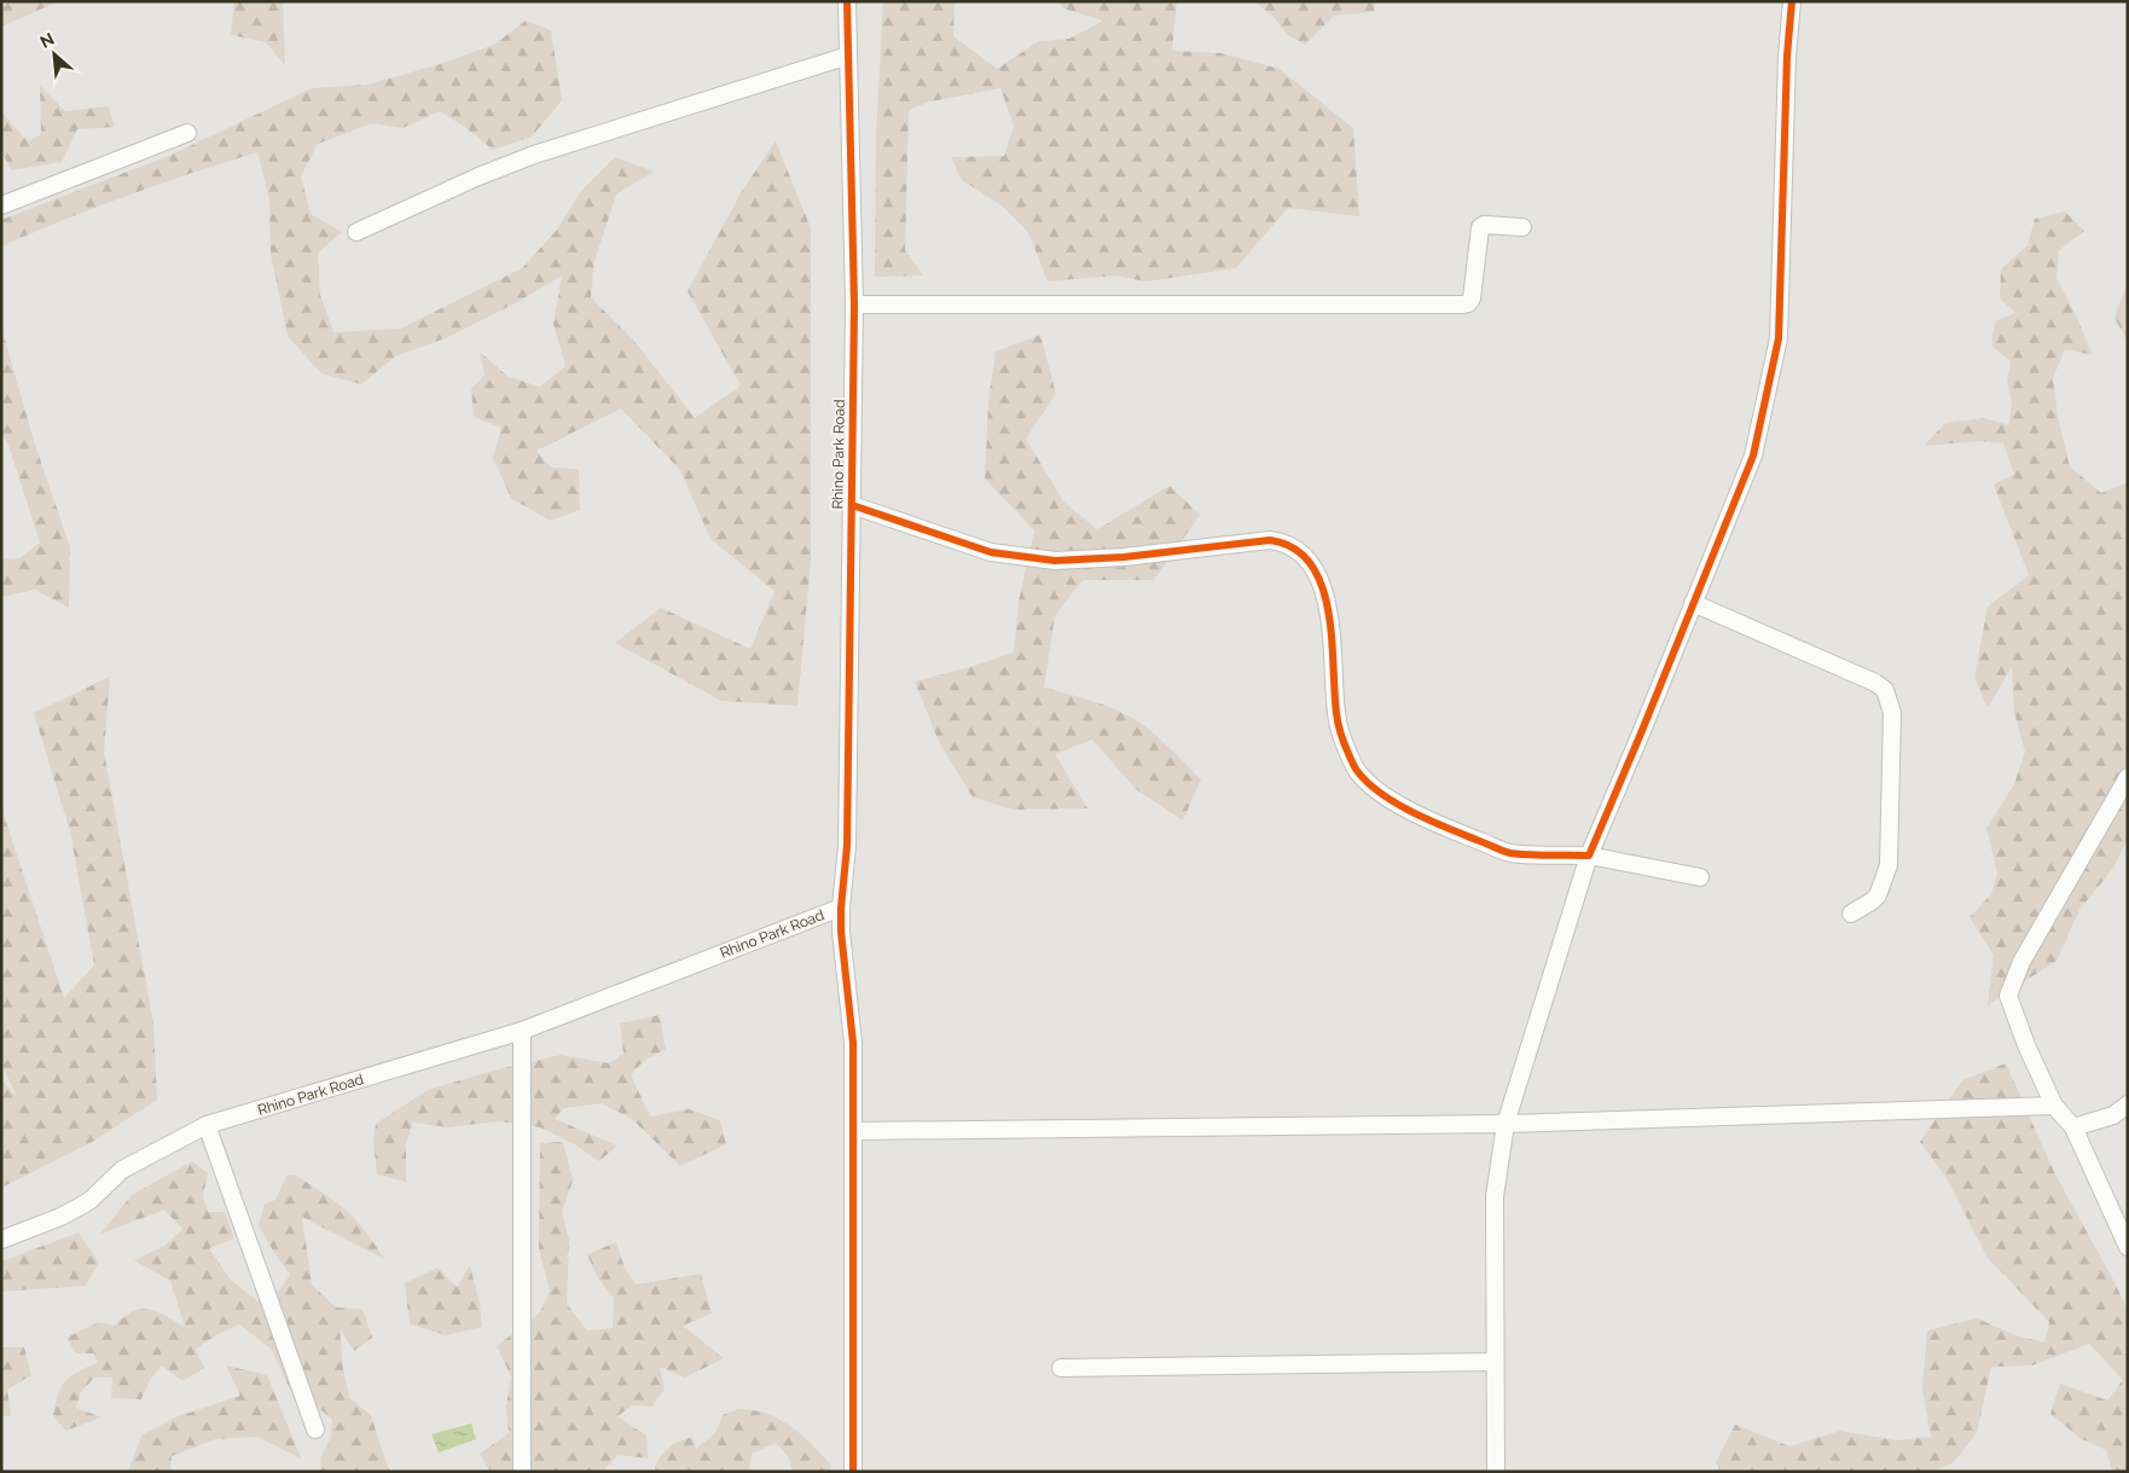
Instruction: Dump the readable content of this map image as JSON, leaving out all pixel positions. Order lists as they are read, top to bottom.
{
  "streets": {
    "street": ["Rhino Park Road"]
  },
  "north": "top left"
}
